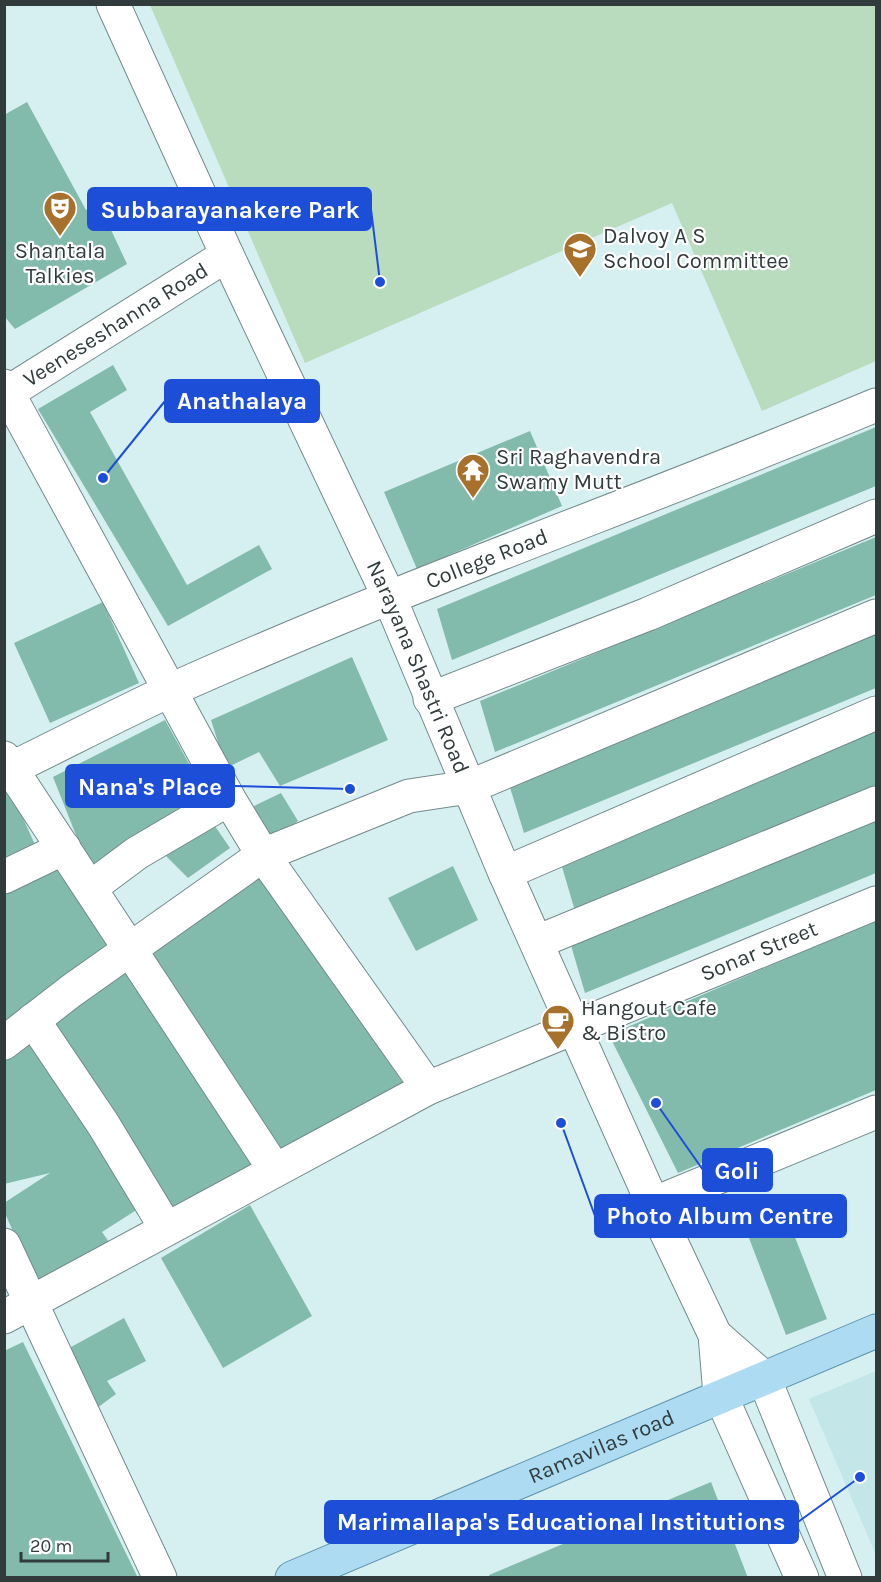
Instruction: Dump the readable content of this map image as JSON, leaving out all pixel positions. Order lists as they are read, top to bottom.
{
  "streets": {
    "main road": ["Ramavilas road"],
    "street": [
      "Veeneseshanna Road",
      "College Road",
      "Narayana Shastri Road",
      "Sonar Street"
    ]
  },
  "crossings": [
    ["Veeneseshanna Road", "Narayana Shastri Road"],
    ["College Road", "Narayana Shastri Road"],
    ["Narayana Shastri Road", "Sonar Street"],
    ["Narayana Shastri Road", "Ramavilas road"]
  ],
  "places": {
    "theatre": ["Shantala Talkies"],
    "school or university": ["Dalvoy A S School Committee"],
    "other": [
      "Subbarayanakere Park",
      "Anathalaya",
      "Nana's Place",
      "Goli",
      "Photo Album Centre",
      "Marimallapa's Educational Institutions"
    ],
    "temple": ["Sri Raghavendra Swamy Mutt"],
    "cafe": ["Hangout Cafe & Bistro"]
  },
  "scale_bar": "20 m"
}
